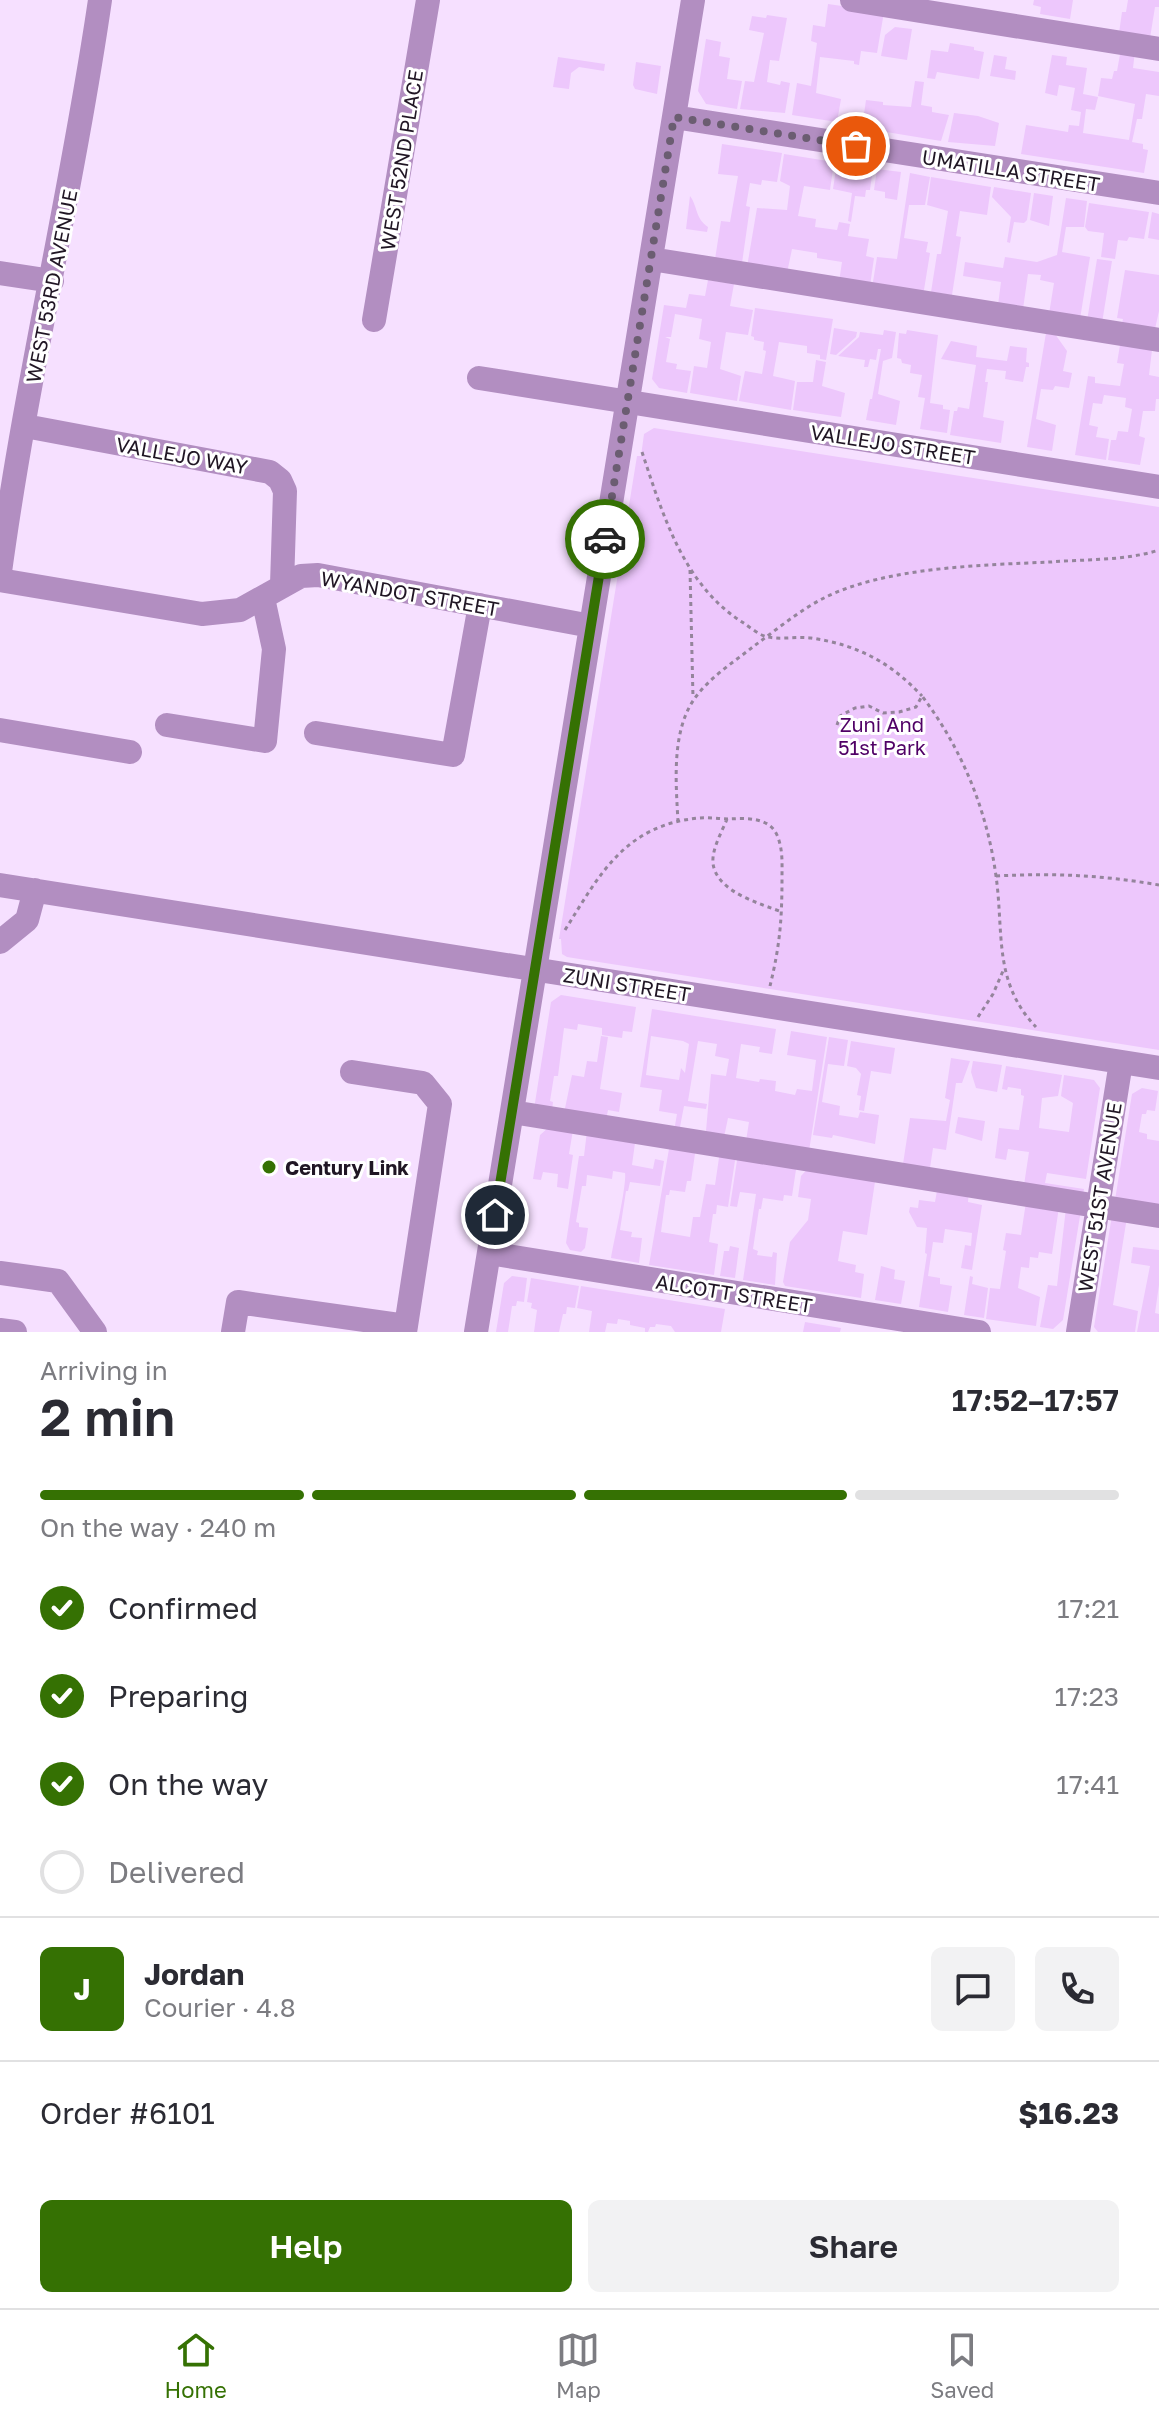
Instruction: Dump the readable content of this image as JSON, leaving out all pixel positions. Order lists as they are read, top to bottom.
{
  "streets": {
    "street": [
      "WEST 52ND PLACE",
      "UMATILLA STREET",
      "WEST 53RD AVENUE",
      "VALLEJO STREET",
      "VALLEJO WAY",
      "WYANDOT STREET",
      "ZUNI STREET",
      "WEST 51ST AVENUE",
      "ALCOTT STREET"
    ]
  },
  "crossings": [
    ["WEST 53RD AVENUE", "VALLEJO WAY"],
    ["VALLEJO WAY", "WYANDOT STREET"],
    ["ZUNI STREET", "WEST 51ST AVENUE"]
  ],
  "parks": ["Zuni And 51st Park"],
  "places": ["Century Link"],
  "page": {
    "heading": ["2 min", "Arriving in", "17:52–17:57"],
    "panel": [
      "Jordan",
      "Courier · 4.8",
      "Order #6101",
      "$16.23"
    ],
    "bar": "On the way · 240 m",
    "list": [
      ["Confirmed", "17:21"],
      ["Preparing", "17:23"],
      ["On the way", "17:41"],
      "Delivered"
    ],
    "round": "J",
    "buttons": ["Help", "Share"],
    "tabs": ["Home", "Map", "Saved"]
  }
}
